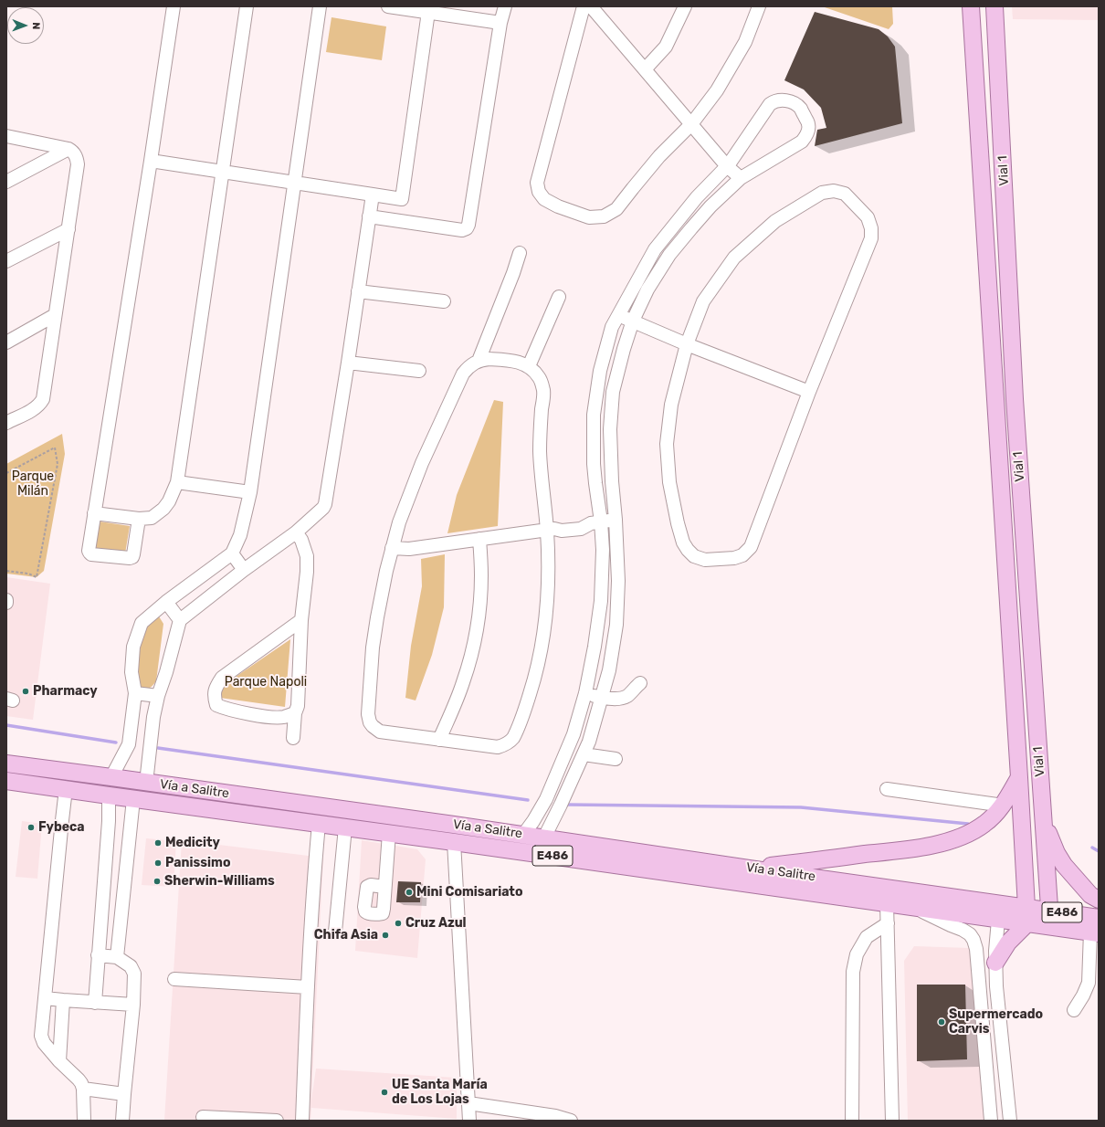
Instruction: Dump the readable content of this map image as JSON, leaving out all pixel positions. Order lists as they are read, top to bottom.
{
  "streets": {
    "main road": ["Vial 1", "Vía a Salitre", "E486"]
  },
  "crossings": [
    ["Vial 1", "Vía a Salitre"]
  ],
  "parks": ["Parque Milán", "Parque Napoli"],
  "places": [
    "Pharmacy",
    "Fybeca",
    "Medicity",
    "Panissimo",
    "Sherwin-Williams",
    "Mini Comisariato",
    "Cruz Azul",
    "Chifa Asia",
    "Supermercado Carvis",
    "UE Santa María de Los Lojas"
  ],
  "north": "right"
}
